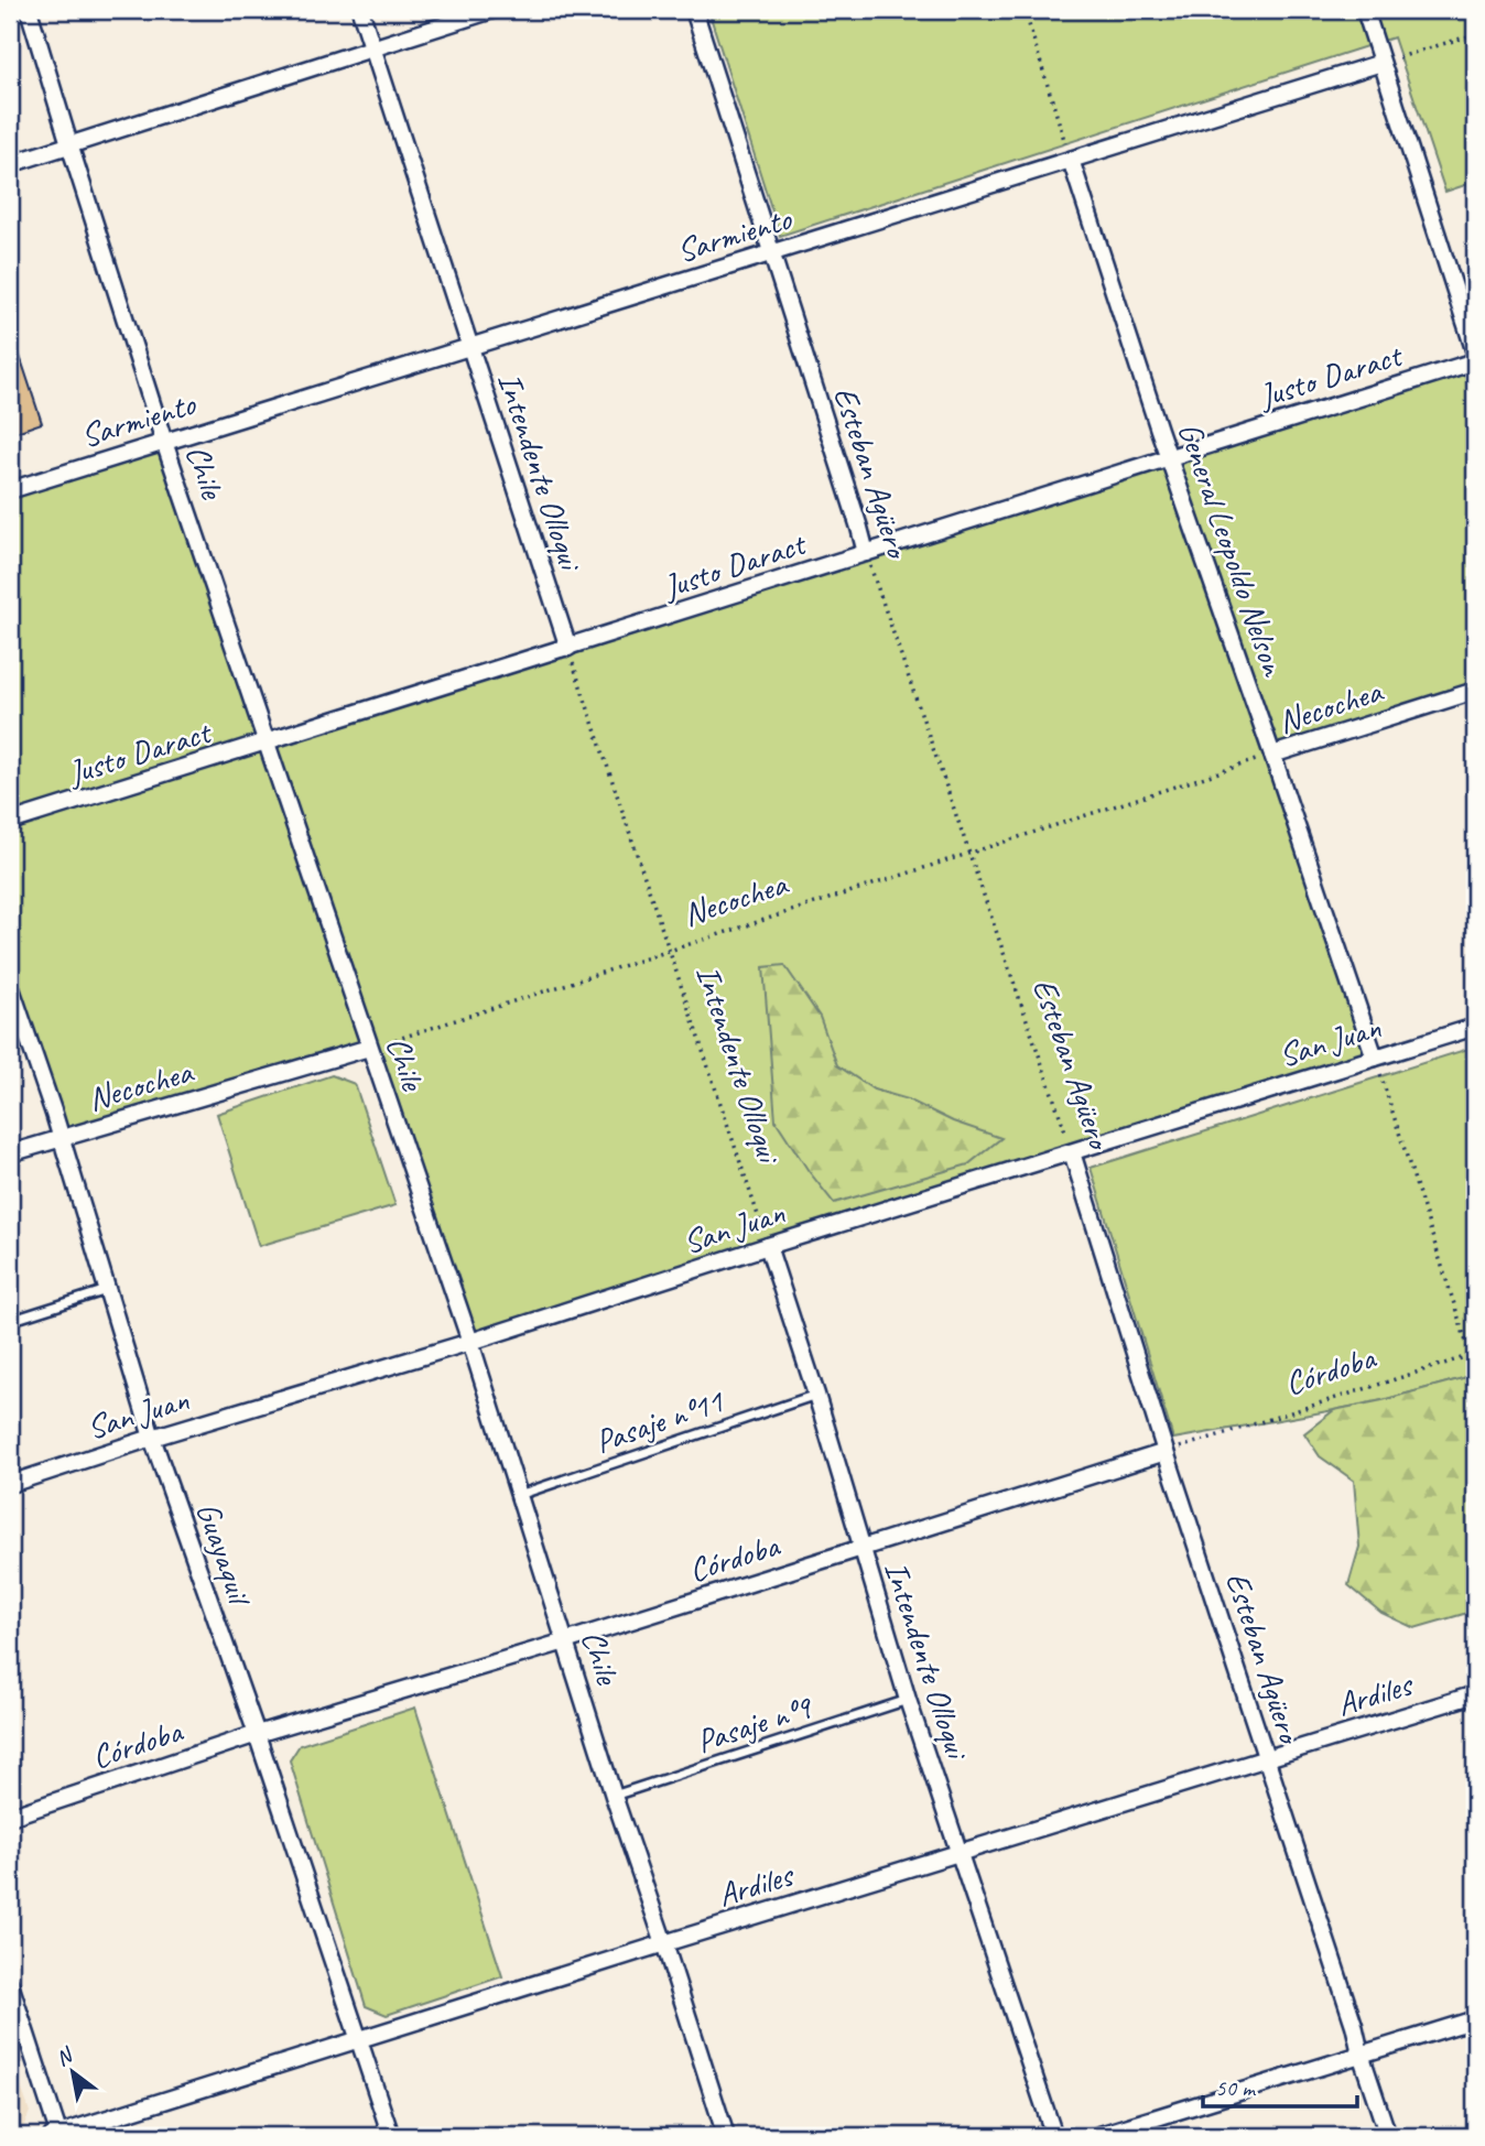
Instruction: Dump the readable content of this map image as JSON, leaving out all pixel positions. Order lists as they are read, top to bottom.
{
  "streets": {
    "street": [
      "Sarmiento",
      "Justo Daract",
      "Intendente Olloqui",
      "Chile",
      "Esteban Agüero",
      "General Leopoldo Nelson",
      "Necochea",
      "San Juan",
      "Córdoba",
      "Guayaquil",
      "Ardiles"
    ],
    "lane": ["Pasaje nº11", "Pasaje nº9"]
  },
  "crossings": [
    ["Sarmiento", "Intendente Olloqui"],
    ["Sarmiento", "Chile"],
    ["Sarmiento", "Esteban Agüero"],
    ["Sarmiento", "General Leopoldo Nelson"],
    ["Justo Daract", "Intendente Olloqui"],
    ["Justo Daract", "Chile"],
    ["Justo Daract", "Esteban Agüero"],
    ["Justo Daract", "General Leopoldo Nelson"],
    ["Intendente Olloqui", "Necochea"],
    ["Intendente Olloqui", "San Juan"],
    ["Intendente Olloqui", "Córdoba"],
    ["Intendente Olloqui", "Pasaje nº11"],
    ["Intendente Olloqui", "Ardiles"],
    ["Intendente Olloqui", "Pasaje nº9"],
    ["Chile", "Necochea"],
    ["Chile", "San Juan"],
    ["Chile", "Córdoba"],
    ["Chile", "Pasaje nº11"],
    ["Chile", "Ardiles"],
    ["Chile", "Pasaje nº9"],
    ["Esteban Agüero", "Necochea"],
    ["Esteban Agüero", "San Juan"],
    ["Esteban Agüero", "Córdoba"],
    ["Esteban Agüero", "Ardiles"],
    ["General Leopoldo Nelson", "Necochea"],
    ["General Leopoldo Nelson", "San Juan"],
    ["Necochea", "Guayaquil"],
    ["San Juan", "Guayaquil"],
    ["Córdoba", "Guayaquil"],
    ["Guayaquil", "Ardiles"]
  ],
  "scale_bar": "50 m",
  "north": "top left"
}
